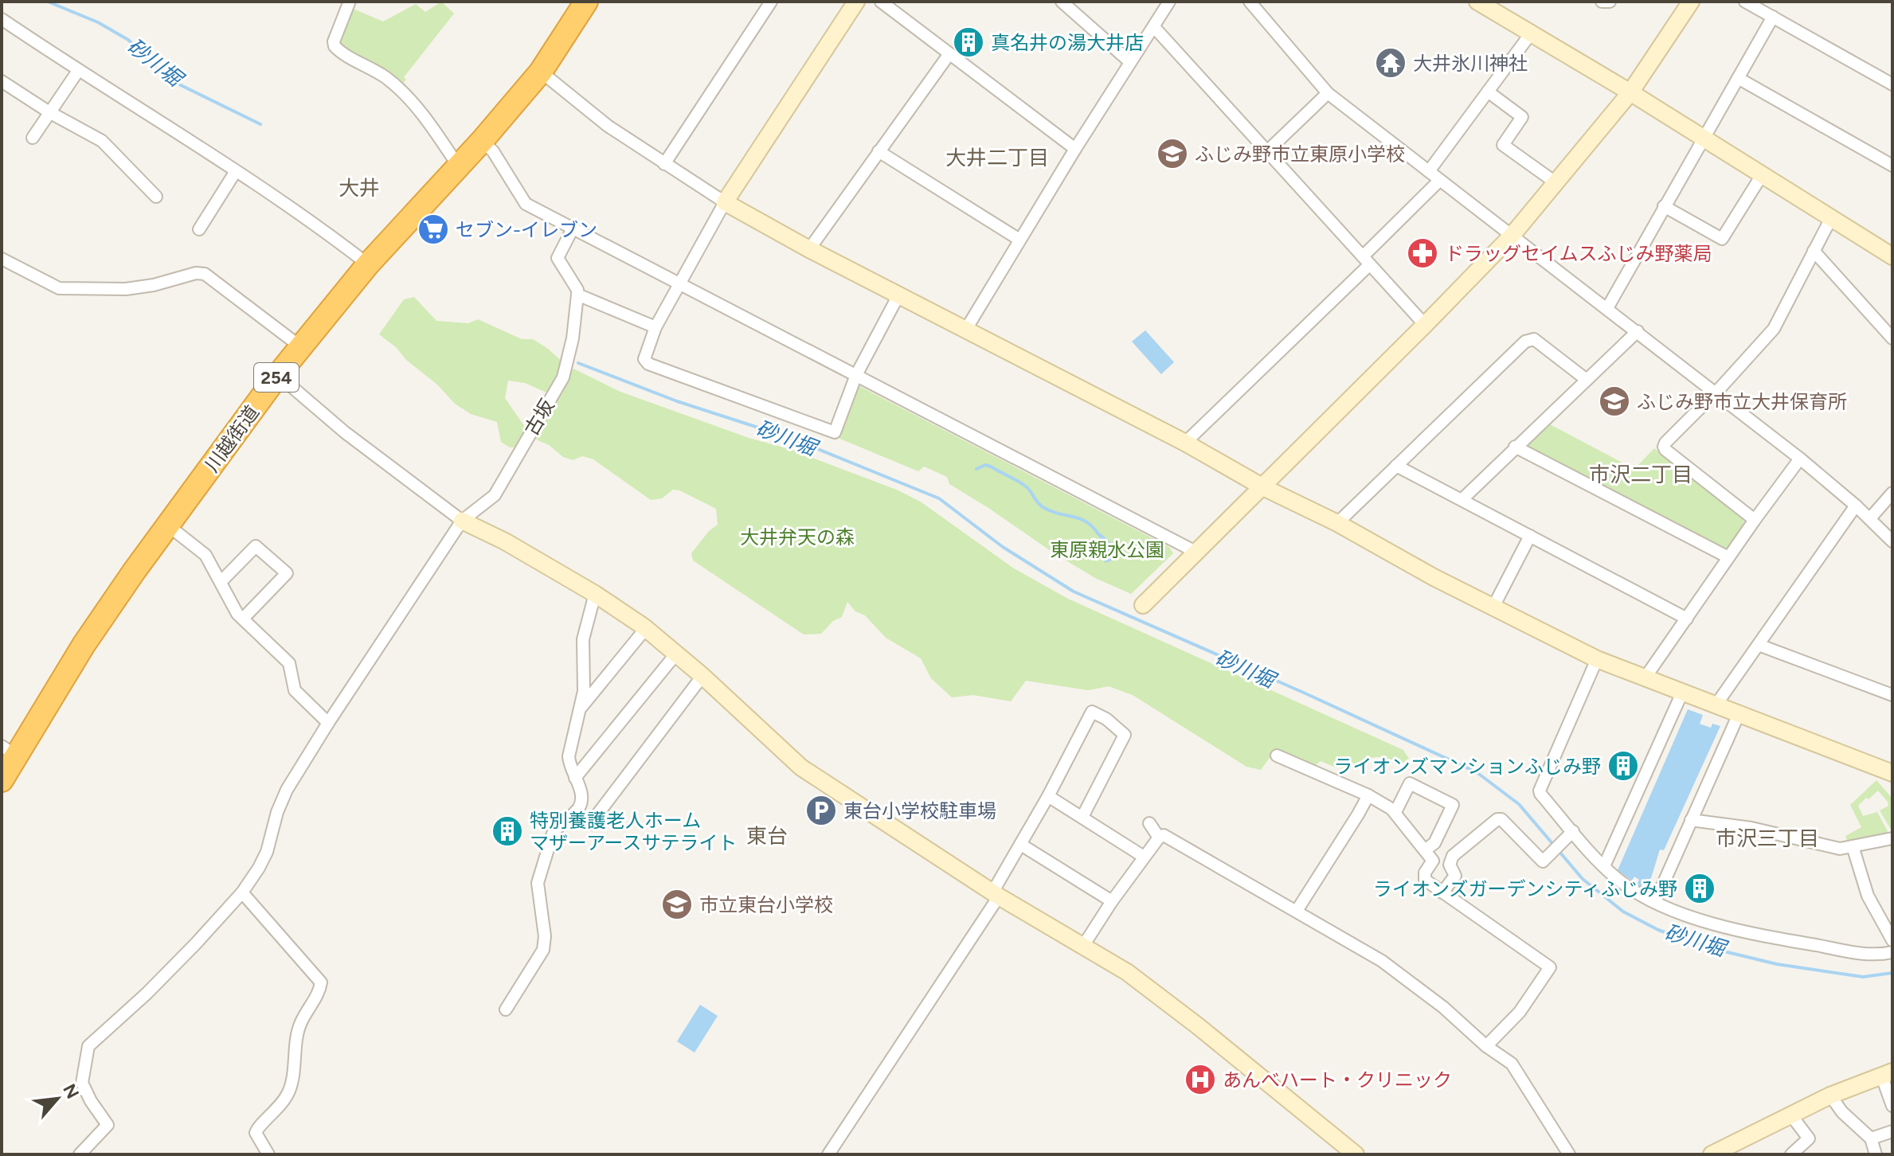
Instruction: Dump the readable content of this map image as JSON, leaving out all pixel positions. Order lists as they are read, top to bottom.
{
  "streets": {
    "highway": ["254", "川越街道"],
    "street": ["古坂"]
  },
  "districts": [
    "大井二丁目",
    "大井",
    "市沢二丁目",
    "東台",
    "市沢三丁目"
  ],
  "water": ["砂川堀"],
  "parks": ["大井弁天の森", "東原親水公園"],
  "places": {
    "building": [
      "真名井の湯大井店",
      "ライオンズマンションふじみ野",
      "特別養護老人ホーム マザーアースサテライト",
      "ライオンズガーデンシティふじみ野"
    ],
    "temple": ["大井氷川神社"],
    "school or university": ["ふじみ野市立東原小学校", "ふじみ野市立大井保育所", "市立東台小学校"],
    "supermarket": ["セブン-イレブン"],
    "pharmacy": ["ドラッグセイムスふじみ野薬局"],
    "parking": ["東台小学校駐車場"],
    "hospital": ["あんべハート・クリニック"]
  },
  "north": "top right"
}
